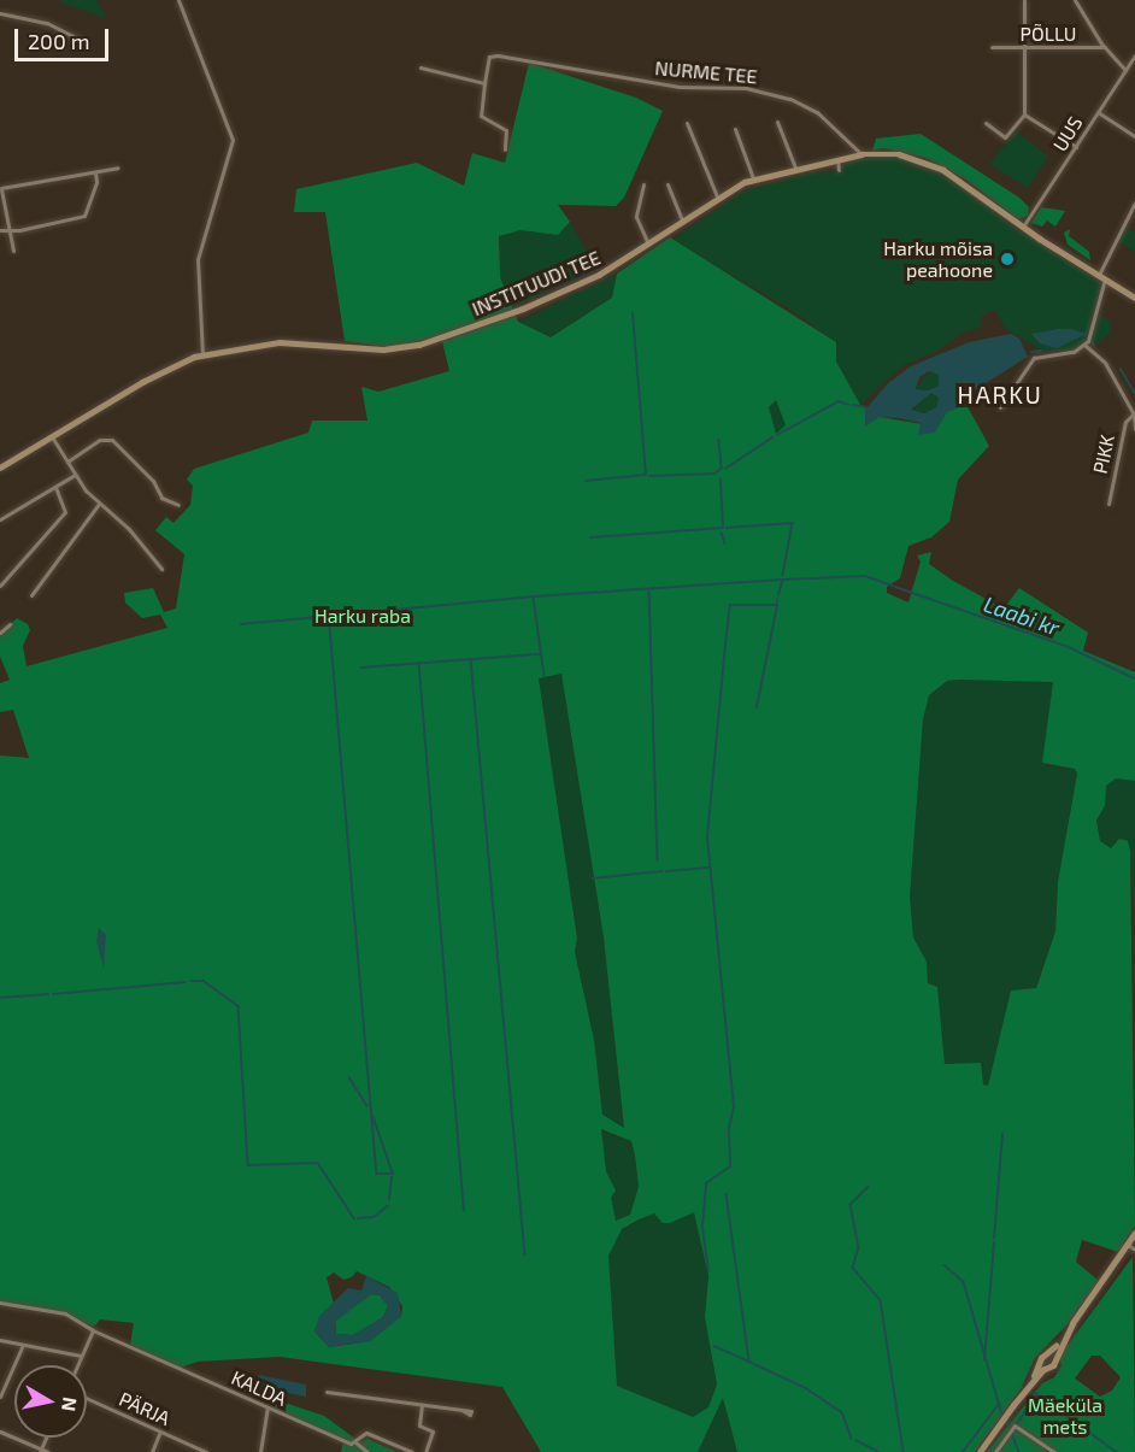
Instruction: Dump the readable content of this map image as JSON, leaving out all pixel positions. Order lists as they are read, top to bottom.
{
  "streets": {
    "street": [
      "PÕLLU",
      "NURME TEE",
      "UUS",
      "INSTITUUDI TEE",
      "PIKK",
      "KALDA",
      "PÄRJA"
    ]
  },
  "crossings": [
    ["NURME TEE", "INSTITUUDI TEE"],
    ["UUS", "INSTITUUDI TEE"]
  ],
  "districts": ["HARKU"],
  "water": ["Laabi kr"],
  "parks": ["Harku raba", "Mäeküla mets"],
  "places": ["Harku mõisa peahoone"],
  "scale_bar": "200 m",
  "north": "right"
}
